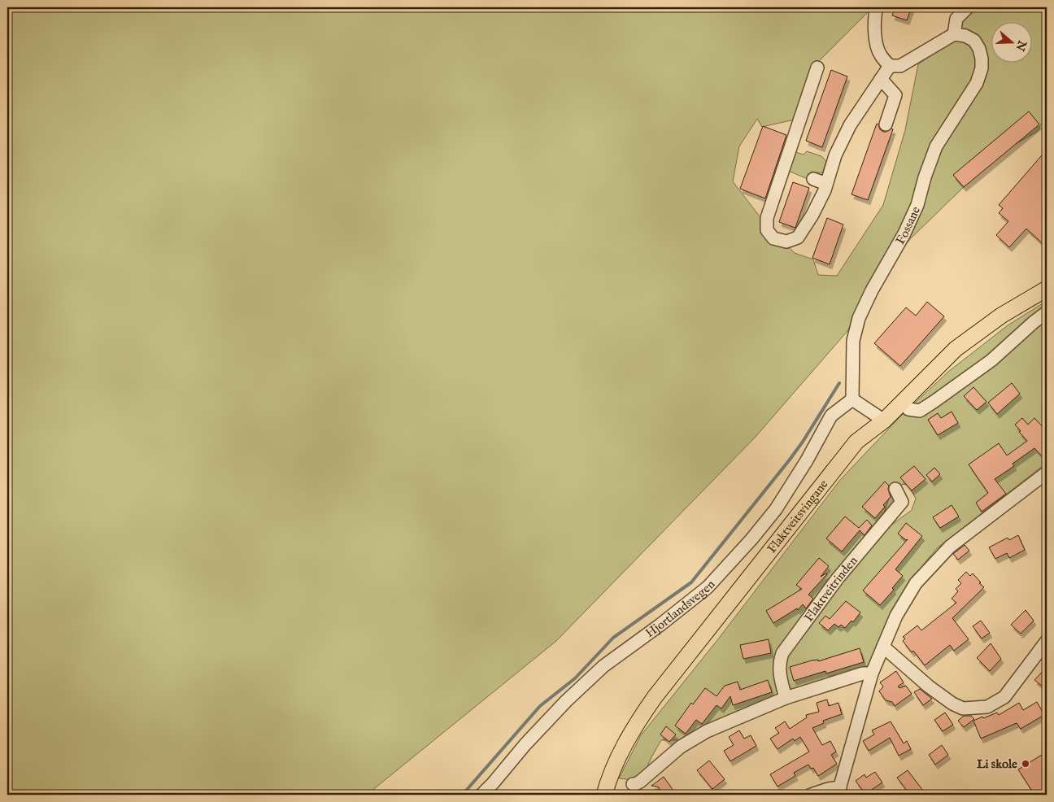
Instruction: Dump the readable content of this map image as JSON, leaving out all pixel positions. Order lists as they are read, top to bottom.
{
  "streets": {
    "main road": ["Flaktveitsvingane"],
    "street": ["Fossane", "Flaktveitrinden", "Hjortlandsvegen"]
  },
  "crossings": [
    ["Fossane", "Hjortlandsvegen"]
  ],
  "places": ["Li skole"],
  "north": "right"
}
